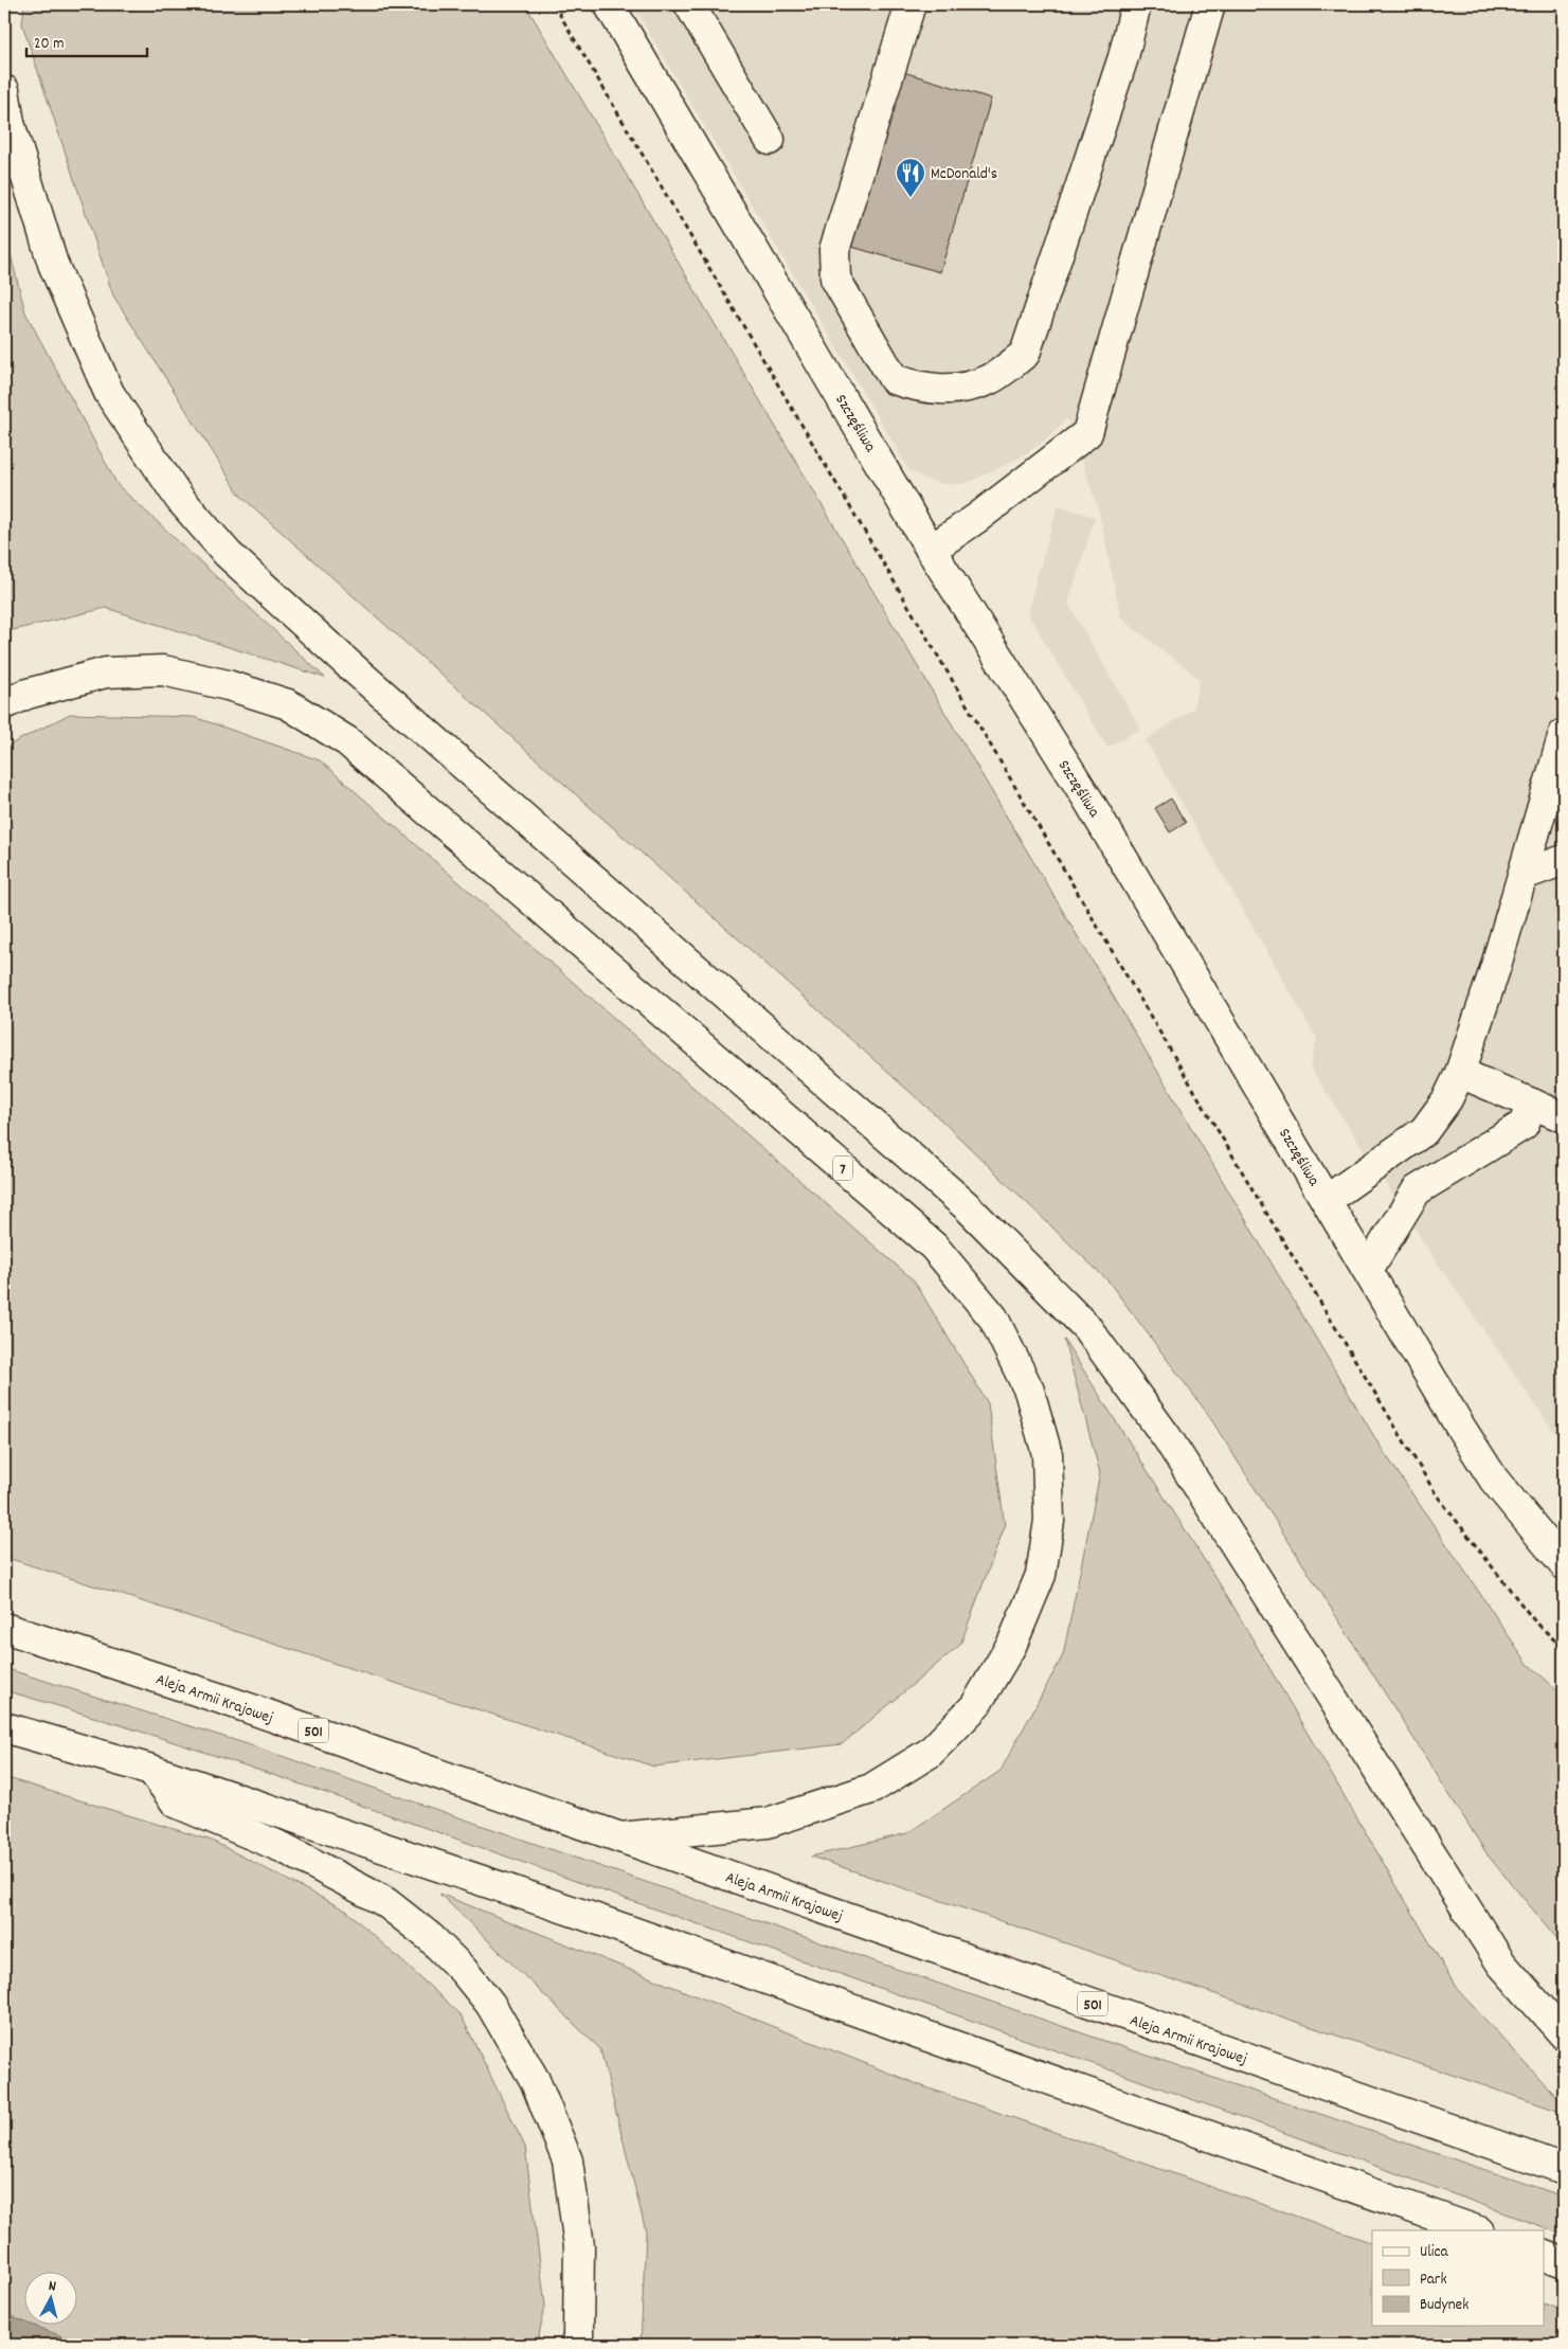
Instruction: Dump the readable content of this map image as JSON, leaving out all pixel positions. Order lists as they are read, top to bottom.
{
  "streets": {
    "main road": [
      "Szczęśliwa",
      "7",
      "Aleja Armii Krajowej",
      "501"
    ]
  },
  "crossings": [
    ["7", "Aleja Armii Krajowej"]
  ],
  "places": {
    "restaurant": ["McDonald's"]
  },
  "legend": ["Ulica", "Park", "Budynek"],
  "scale_bar": "20 m",
  "north": "top"
}
